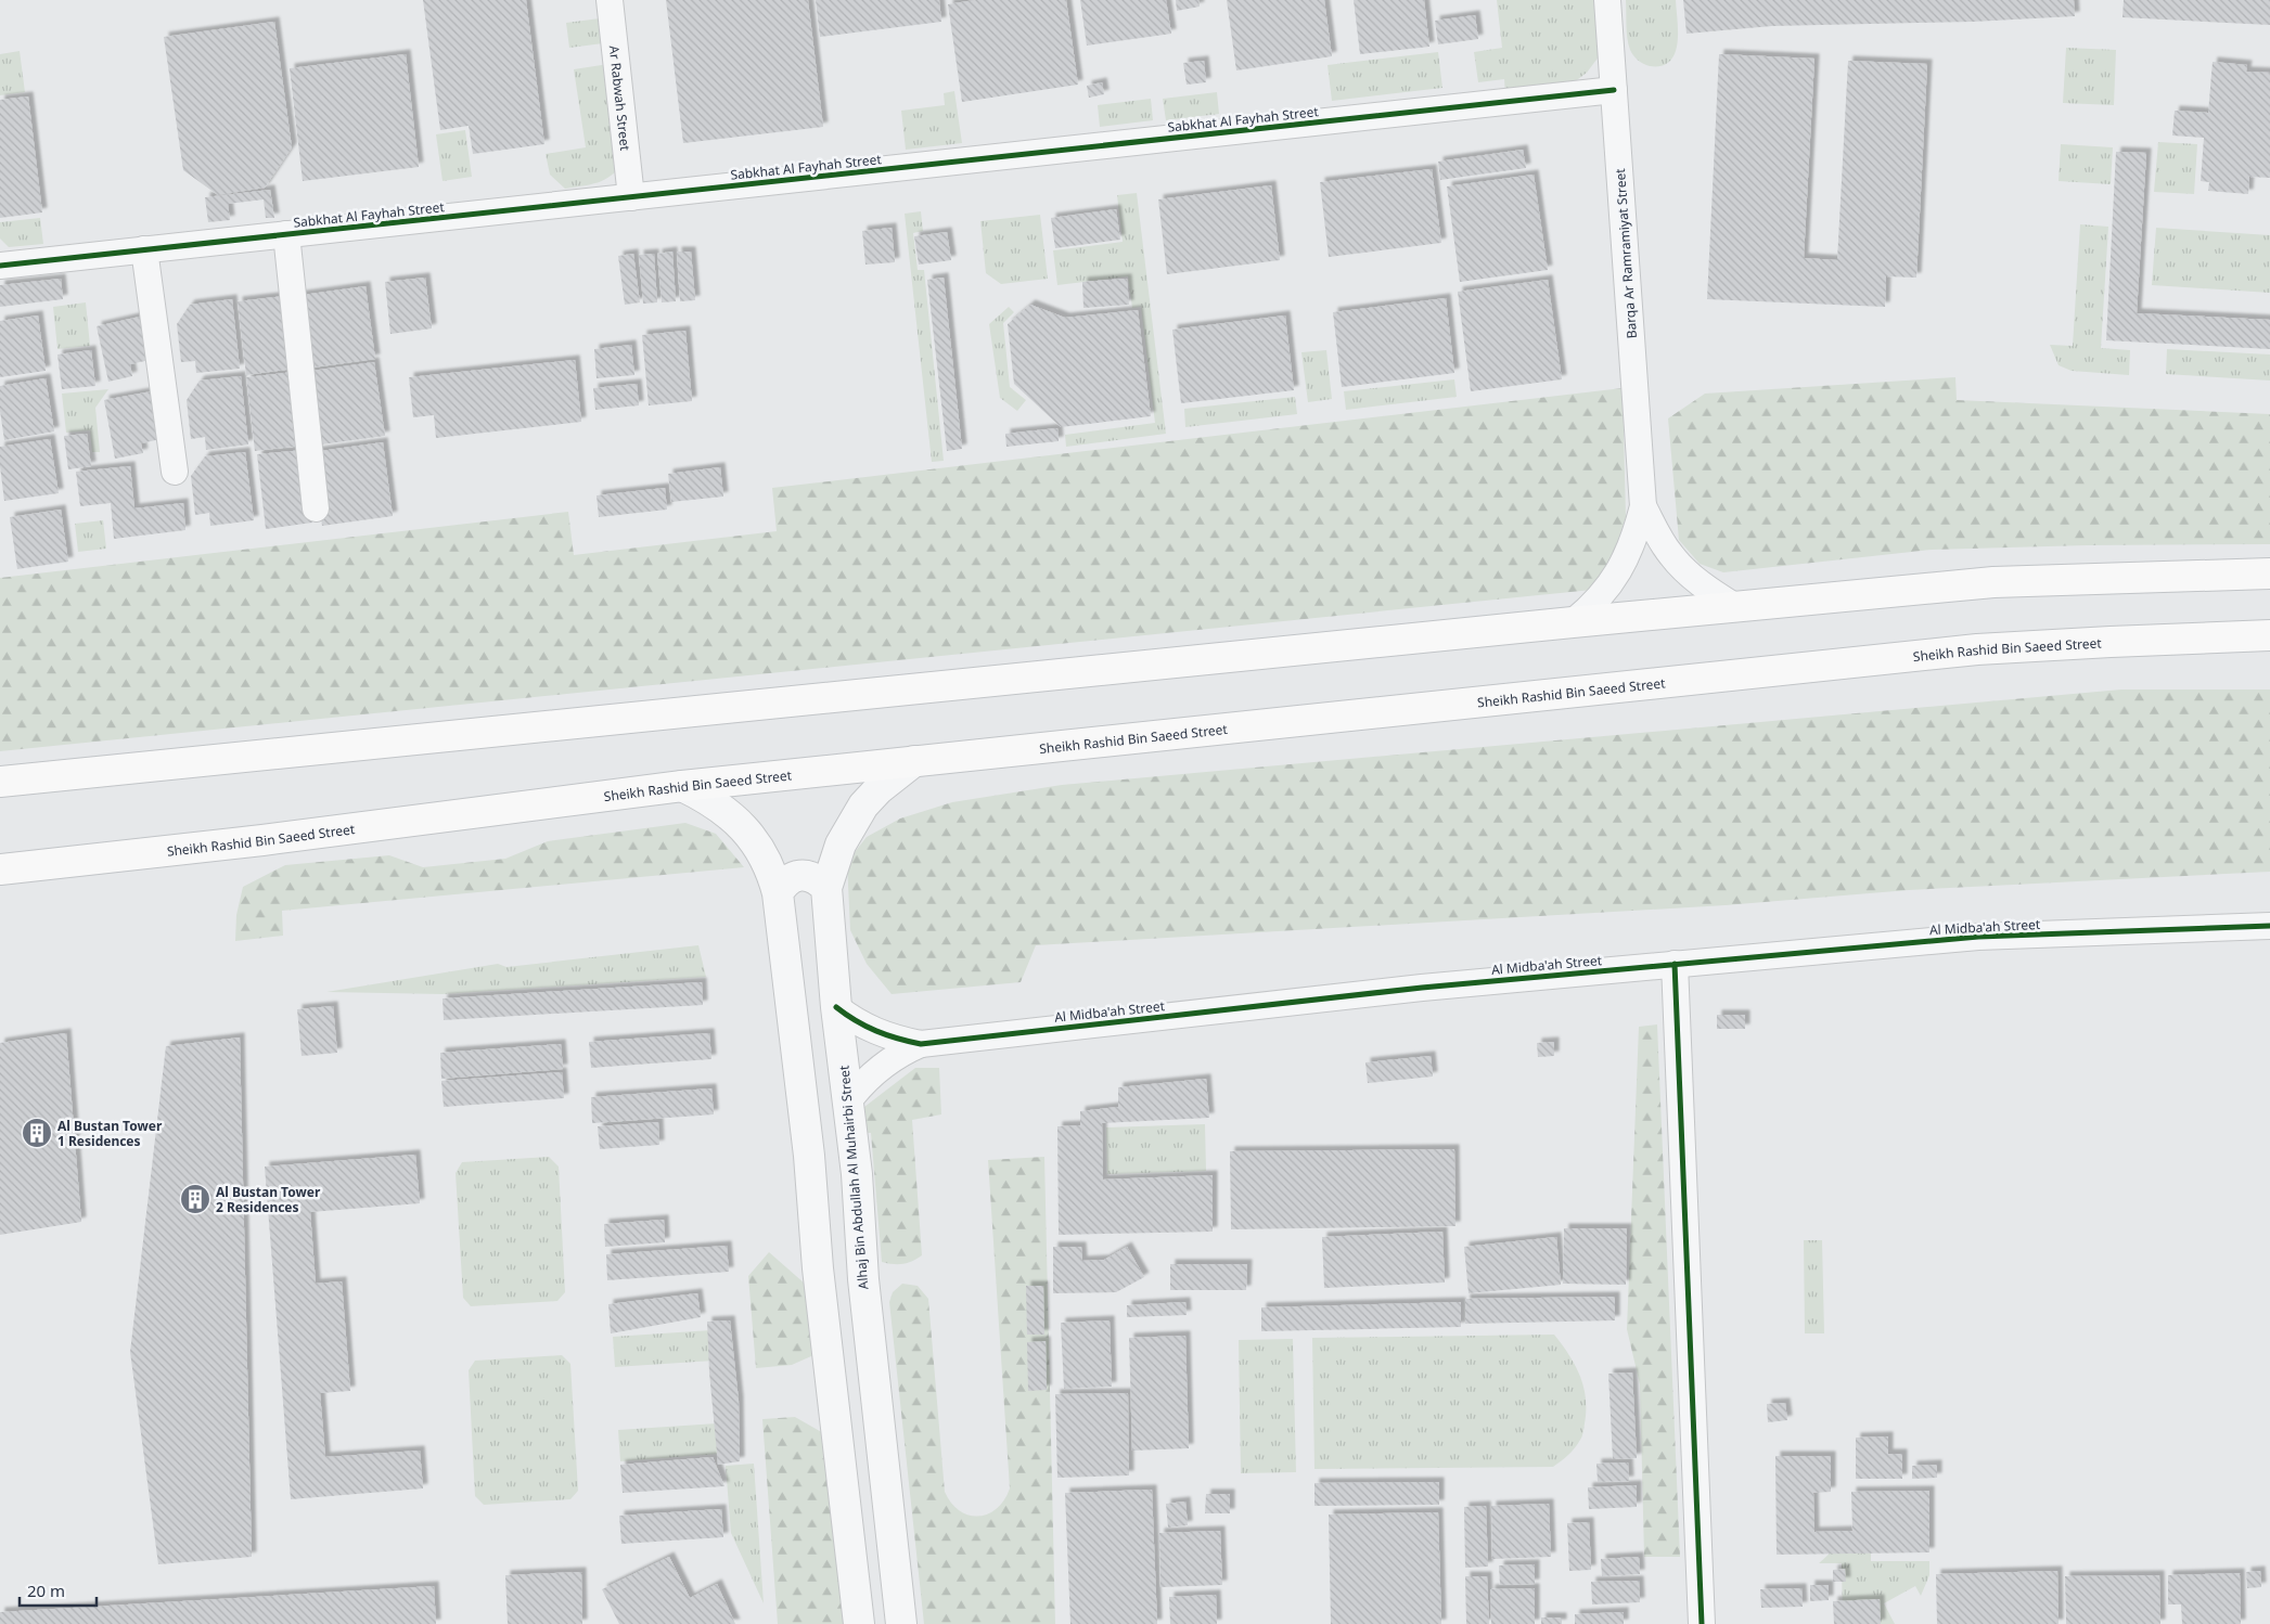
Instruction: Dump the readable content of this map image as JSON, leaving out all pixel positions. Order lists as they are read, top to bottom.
{
  "streets": {
    "main road": ["Sheikh Rashid Bin Saeed Street"],
    "street": [
      "Ar Rabwah Street",
      "Sabkhat Al Fayhah Street",
      "Barqa Ar Ramramiyat Street",
      "Al Midba'ah Street",
      "Alhaj Bin Abdullah Al Muhairbi Street"
    ]
  },
  "crossings": [
    ["Ar Rabwah Street", "Sabkhat Al Fayhah Street"],
    ["Sabkhat Al Fayhah Street", "Barqa Ar Ramramiyat Street"],
    ["Sheikh Rashid Bin Saeed Street", "Alhaj Bin Abdullah Al Muhairbi Street"],
    ["Al Midba'ah Street", "Alhaj Bin Abdullah Al Muhairbi Street"]
  ],
  "places": {
    "building": ["Al Bustan Tower 1 Residences", "Al Bustan Tower 2 Residences"]
  },
  "scale_bar": "20 m"
}
